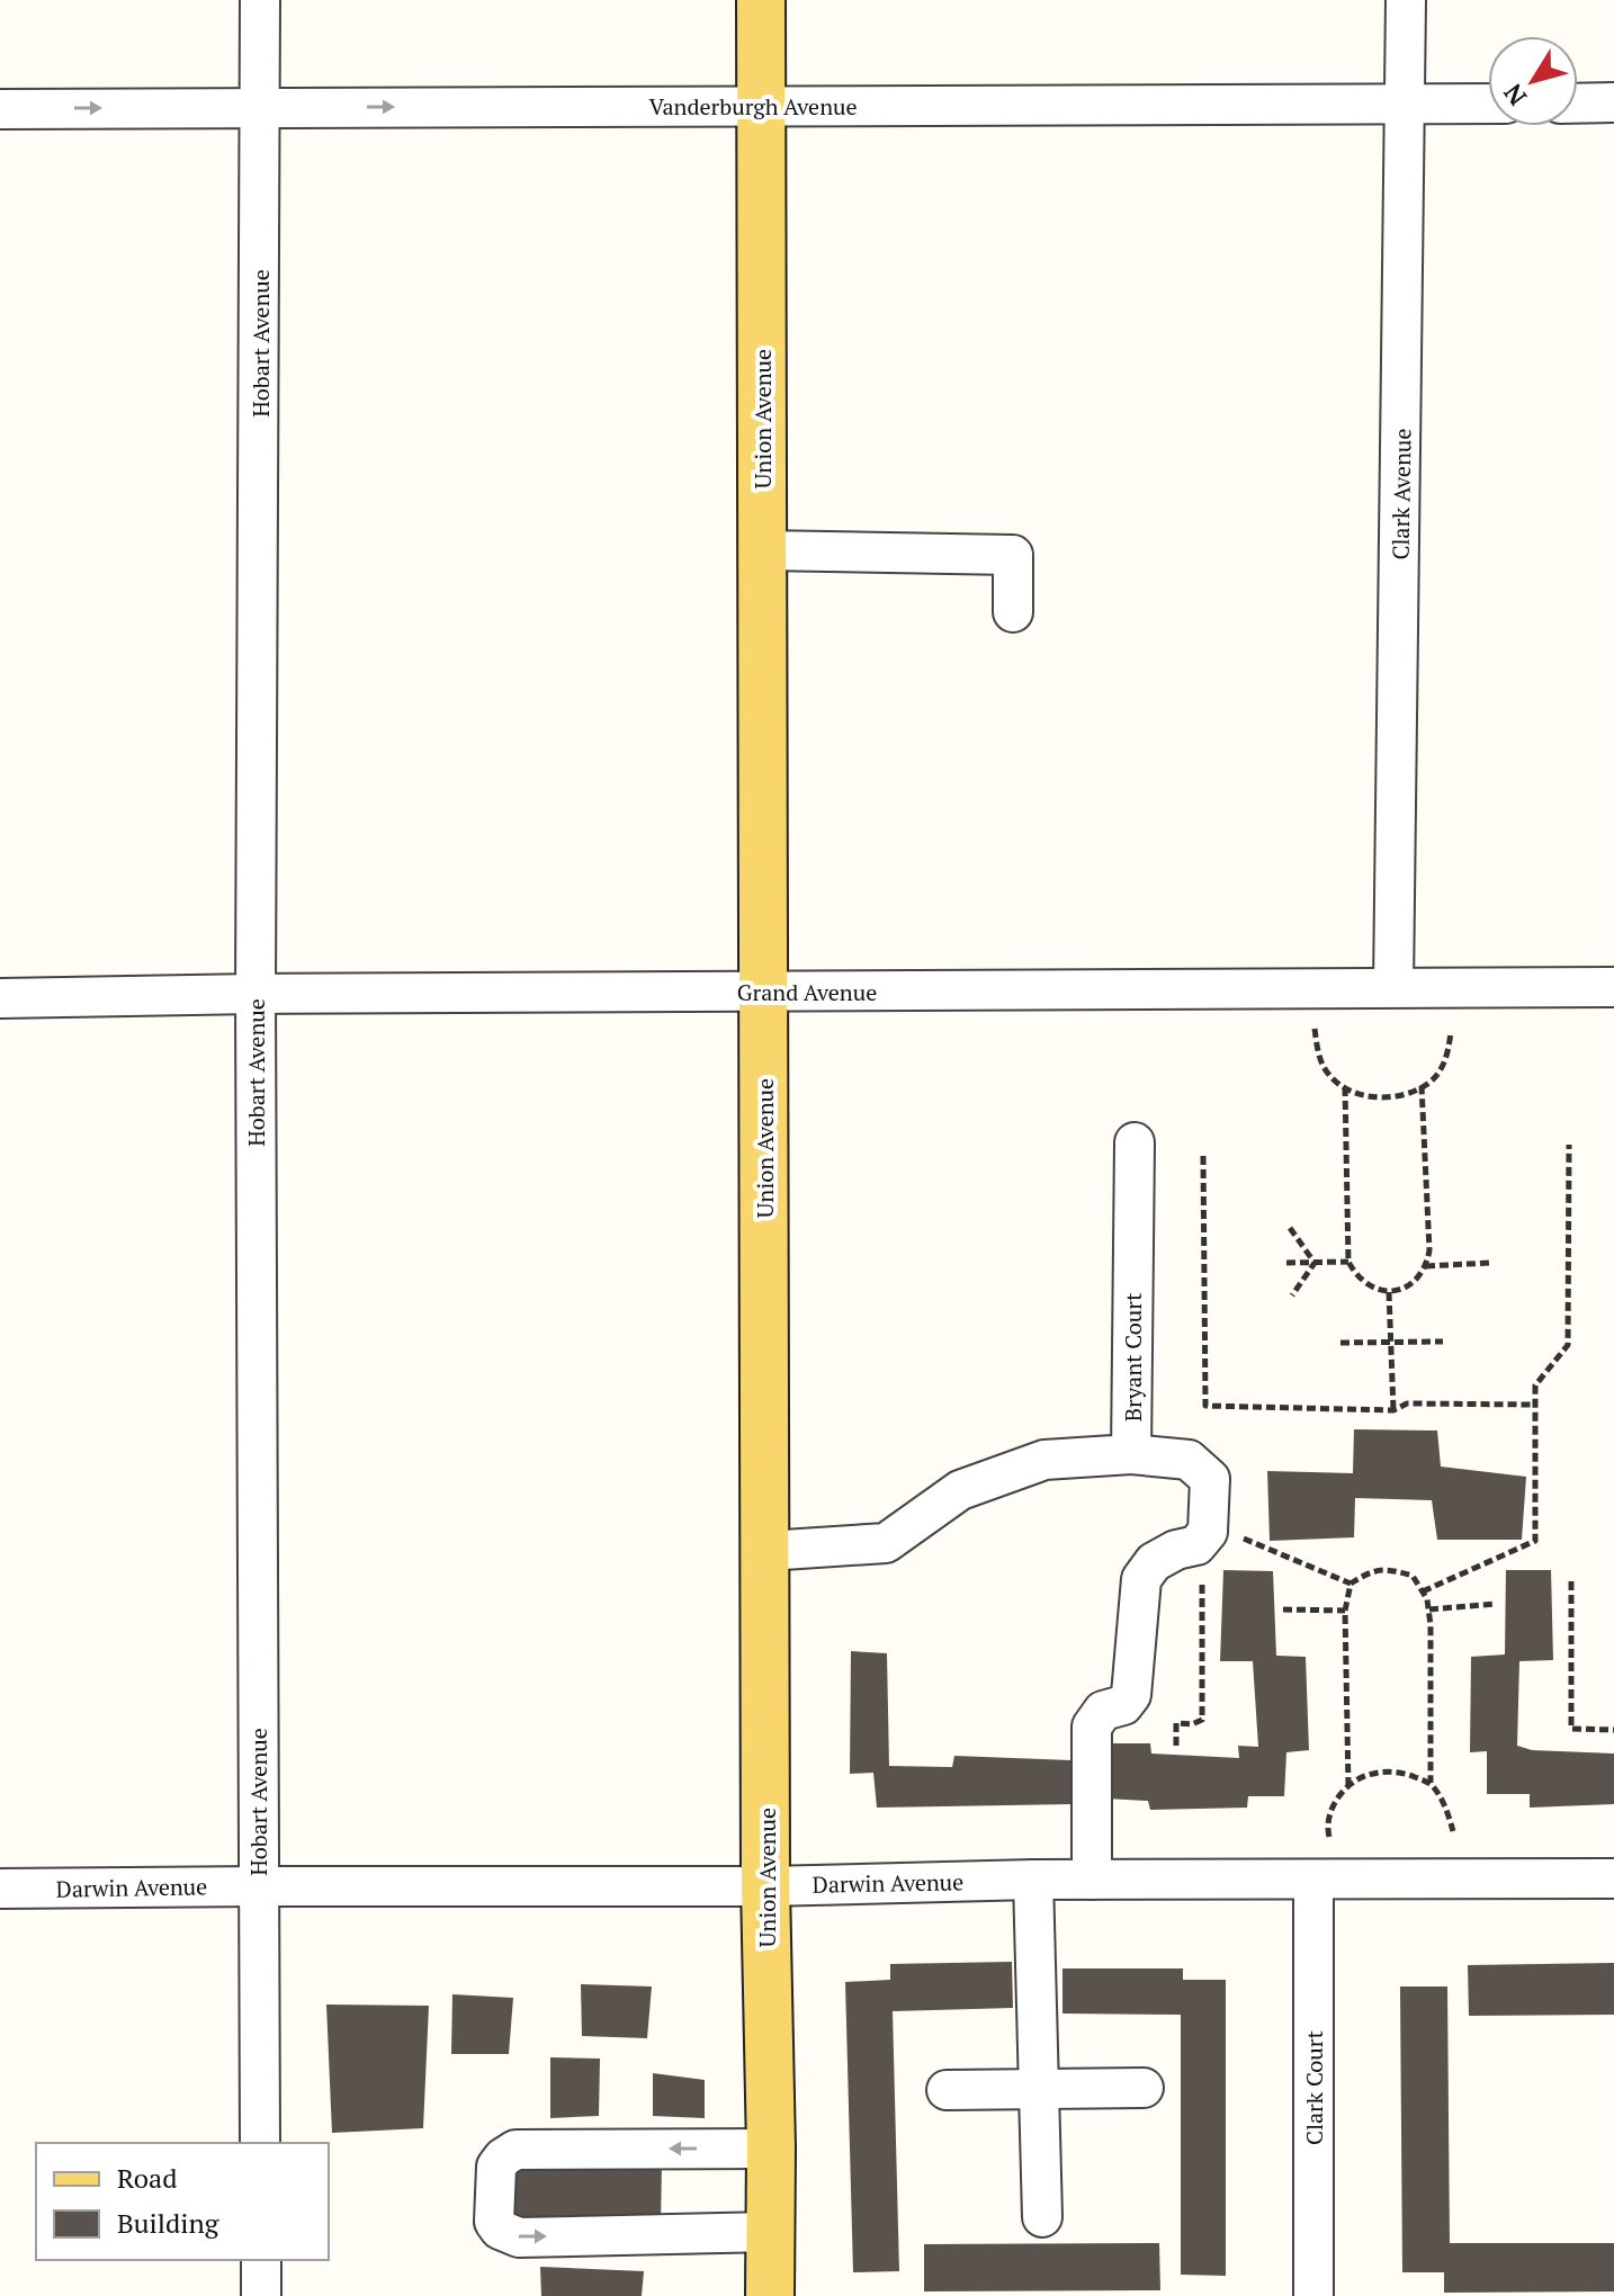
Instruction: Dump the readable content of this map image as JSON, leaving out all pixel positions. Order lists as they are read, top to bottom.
{
  "streets": {
    "main road": ["Union Avenue"],
    "street": [
      "Vanderburgh Avenue",
      "Hobart Avenue",
      "Clark Avenue",
      "Grand Avenue",
      "Bryant Court",
      "Darwin Avenue",
      "Clark Court"
    ]
  },
  "crossings": [
    ["Vanderburgh Avenue", "Hobart Avenue"],
    ["Vanderburgh Avenue", "Union Avenue"],
    ["Vanderburgh Avenue", "Clark Avenue"],
    ["Hobart Avenue", "Grand Avenue"],
    ["Hobart Avenue", "Darwin Avenue"],
    ["Union Avenue", "Grand Avenue"],
    ["Union Avenue", "Bryant Court"],
    ["Union Avenue", "Darwin Avenue"],
    ["Clark Avenue", "Grand Avenue"],
    ["Darwin Avenue", "Clark Court"]
  ],
  "one_way": ["Vanderburgh Avenue"],
  "legend": ["Road", "Building"],
  "north": "bottom left"
}
